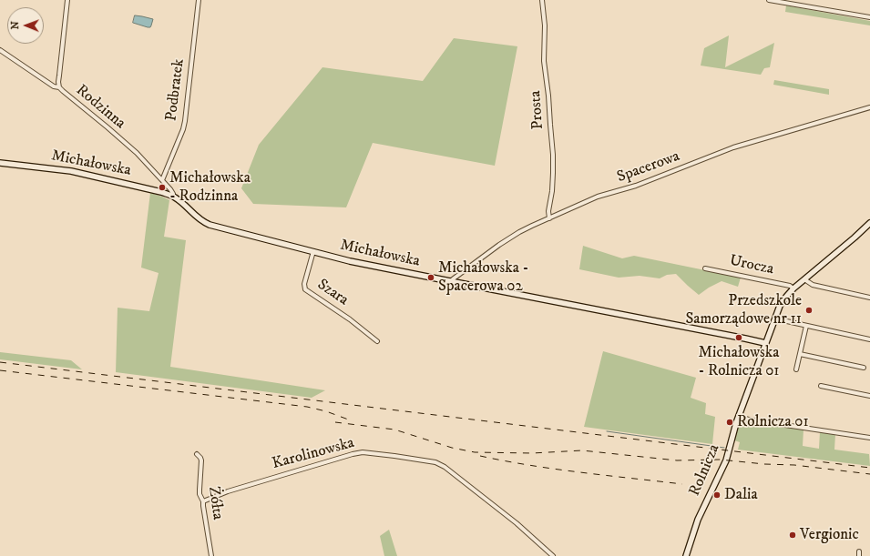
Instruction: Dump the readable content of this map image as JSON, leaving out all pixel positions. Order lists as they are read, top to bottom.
{
  "streets": {
    "street": [
      "Podbratek",
      "Rodzinna",
      "Prosta",
      "Michałowska",
      "Spacerowa",
      "Urocza",
      "Szara",
      "Karolinowska",
      "Rolnicza",
      "Żółta"
    ]
  },
  "crossings": [
    ["Podbratek", "Rodzinna"],
    ["Rodzinna", "Michałowska"],
    ["Prosta", "Spacerowa"],
    ["Michałowska", "Spacerowa"],
    ["Michałowska", "Szara"],
    ["Michałowska", "Rolnicza"],
    ["Urocza", "Rolnicza"],
    ["Karolinowska", "Żółta"]
  ],
  "places": [
    "Michałowska - Rodzinna",
    "Michałowska - Spacerowa 02",
    "Przedszkole Samorządowe nr 11",
    "Michałowska - Rolnicza 01",
    "Rolnicza 01",
    "Dalia",
    "Vergionic"
  ],
  "north": "left"
}
